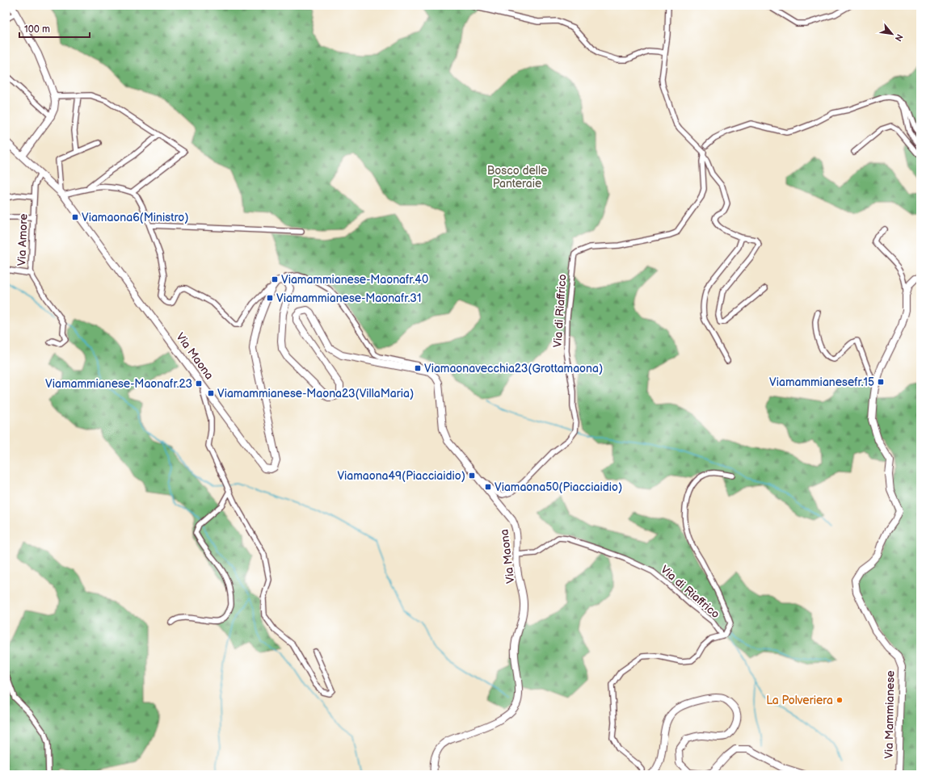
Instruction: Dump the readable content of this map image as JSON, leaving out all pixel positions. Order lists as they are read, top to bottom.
{
  "streets": {
    "main road": ["Via Maona", "Via Mammianese"],
    "street": ["Via Amore", "Via di Riaffrico"]
  },
  "crossings": [
    ["Via Amore", "Via Maona"],
    ["Via di Riaffrico", "Via Maona"]
  ],
  "parks": ["Bosco delle Panteraie"],
  "places": {
    "transit": [
      "Viamaona6(Ministro)",
      "Viamammianese-Maonafr.40",
      "Viamammianese-Maonafr.31",
      "Viamaonavecchia23(Grottamaona)",
      "Viamammianesefr.15",
      "Viamammianese-Maonafr.23",
      "Viamammianese-Maona23(VillaMaria)",
      "Viamaona49(Piacciaidio)",
      "Viamaona50(Piacciaidio)"
    ],
    "other": ["La Polveriera"]
  },
  "scale_bar": "100 m",
  "north": "bottom right"
}
